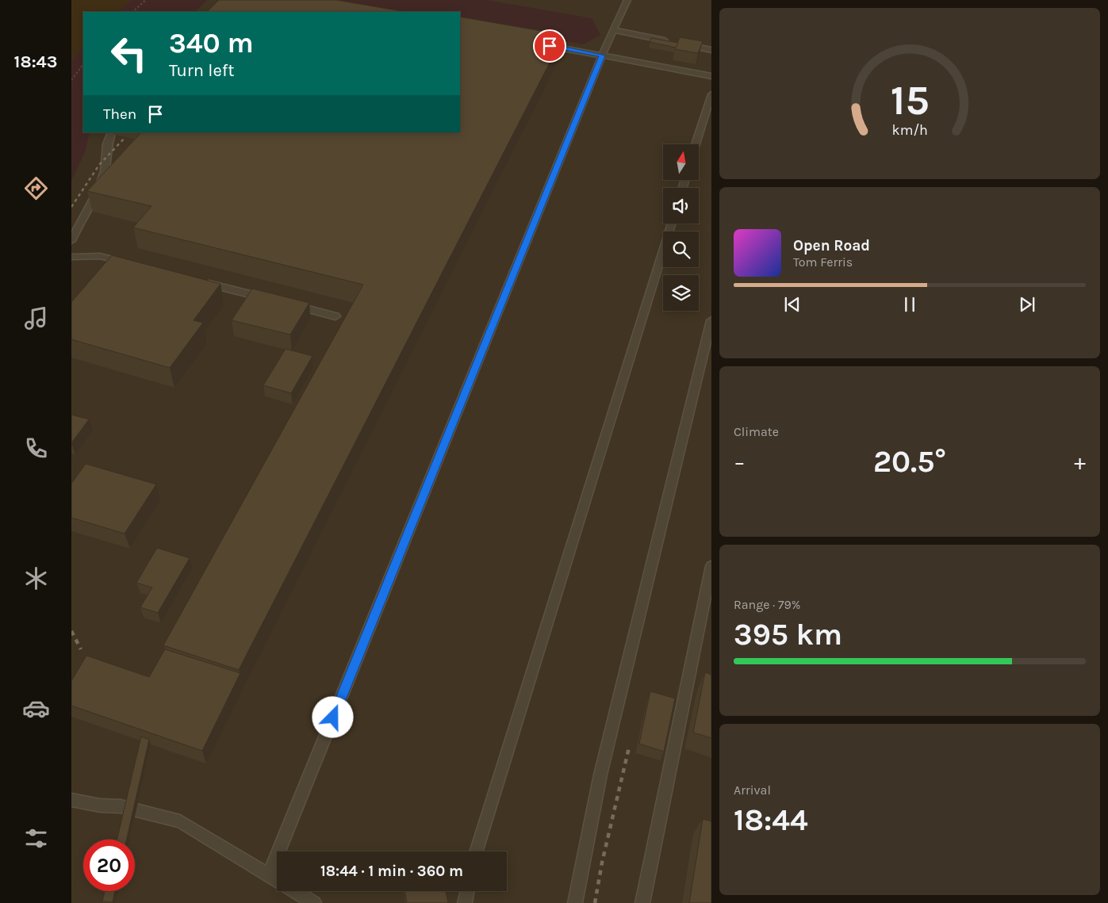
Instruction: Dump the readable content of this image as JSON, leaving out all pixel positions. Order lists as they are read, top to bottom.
{
  "north": "top",
  "page": {
    "tabs": "18:43",
    "turn": ["340 m", "Turn left"],
    "then": "Then",
    "song": ["Open Road", "Tom Ferris"],
    "tile": [
      "Climate",
      ["Range · 79%", "395 km"],
      ["Arrival", "18:44"]
    ],
    "heat": ["−", "20.5°", "+"],
    "limit": "20",
    "trip": "18:44 · 1 min · 360 m",
    "gauge": ["15", "km/h"]
  }
}
